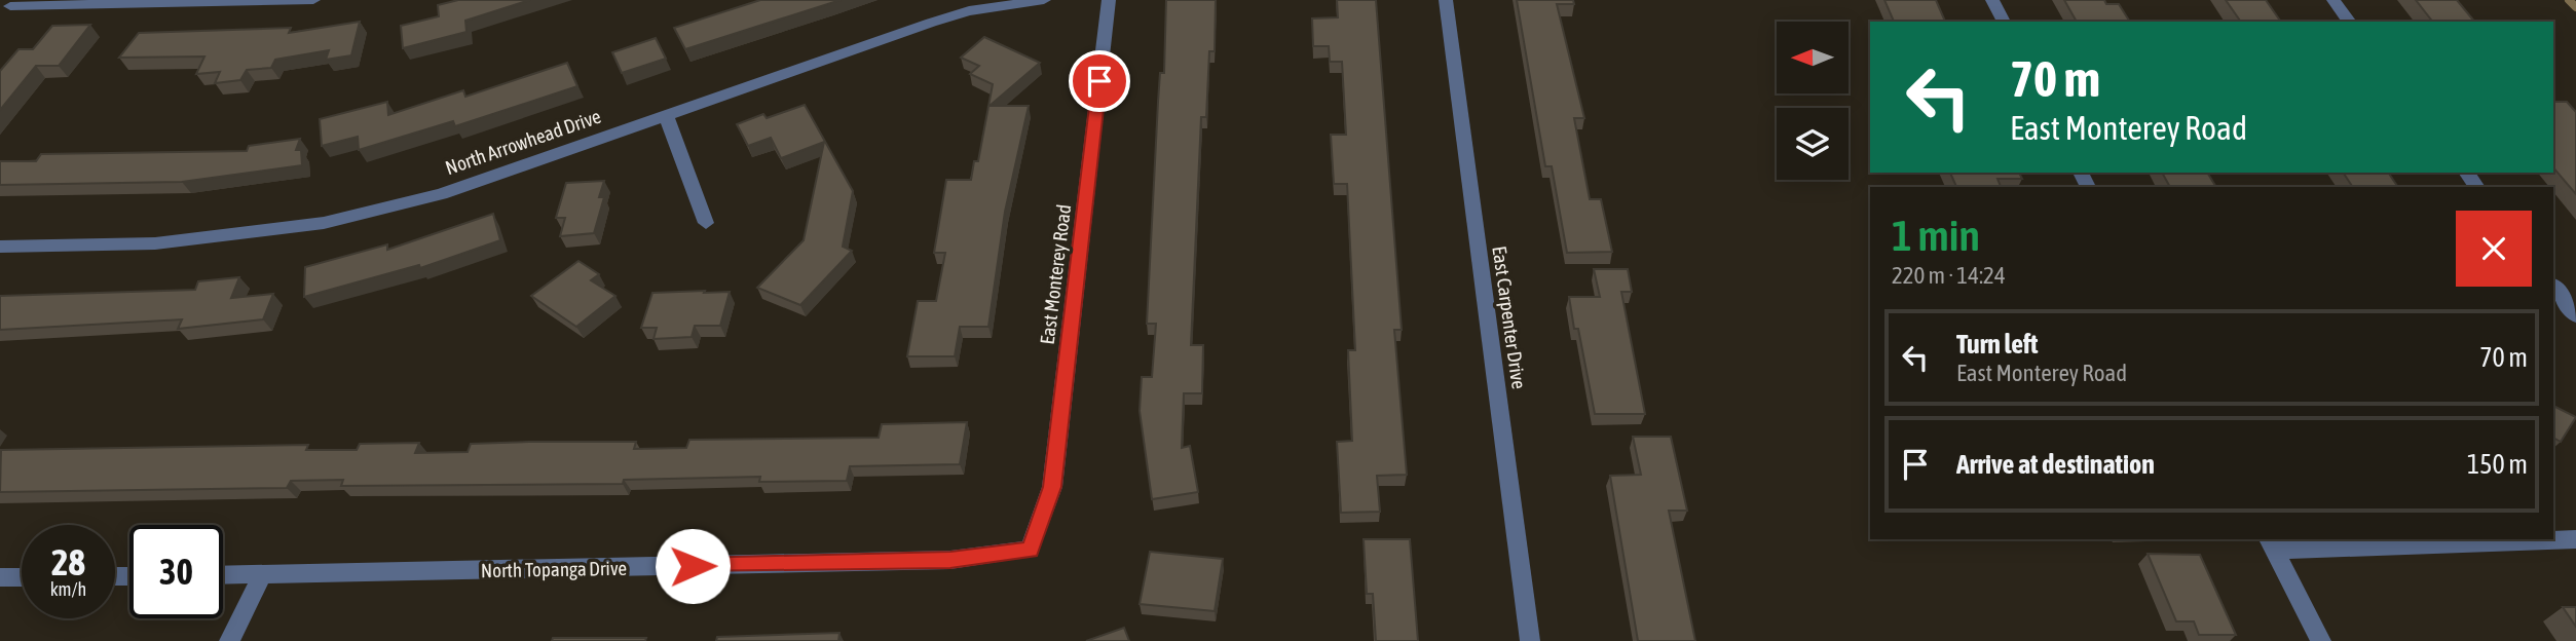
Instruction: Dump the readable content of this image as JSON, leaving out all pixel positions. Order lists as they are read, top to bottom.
{
  "streets": {
    "street": [
      "North Arrowhead Drive",
      "East Monterey Road",
      "East Carpenter Drive",
      "North Topanga Drive"
    ]
  },
  "crossings": [
    ["East Monterey Road", "North Topanga Drive"]
  ],
  "north": "left",
  "page": {
    "turn": ["70 m", "East Monterey Road"],
    "heading": ["1 min", "220 m · 14:24"],
    "list": [
      {
        "name": "Turn left",
        "note": "East Monterey Road",
        "value": "70 m"
      },
      {
        "name": "Arrive at destination",
        "value": "150 m"
      }
    ],
    "speed": "28 km/h",
    "limit": "30"
  }
}
